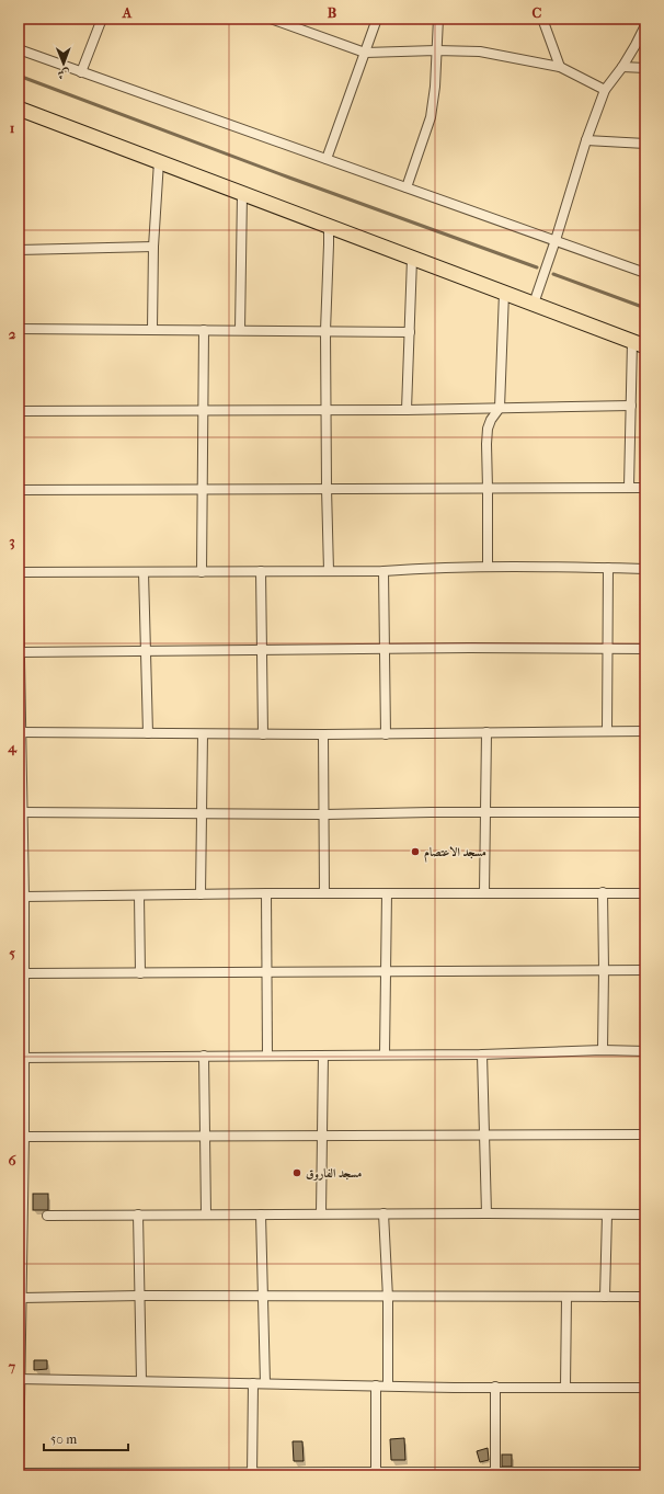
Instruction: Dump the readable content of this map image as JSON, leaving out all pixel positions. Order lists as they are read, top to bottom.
{
  "places": ["مسجد الاعتصام", "مسجد الفاروق"],
  "scale_bar": "50 m",
  "north": "bottom",
  "grid": {
    "columns": ["A", "B", "C"],
    "rows": [
      "1",
      "2",
      "3",
      "4",
      "5",
      "6",
      "7"
    ]
  }
}
